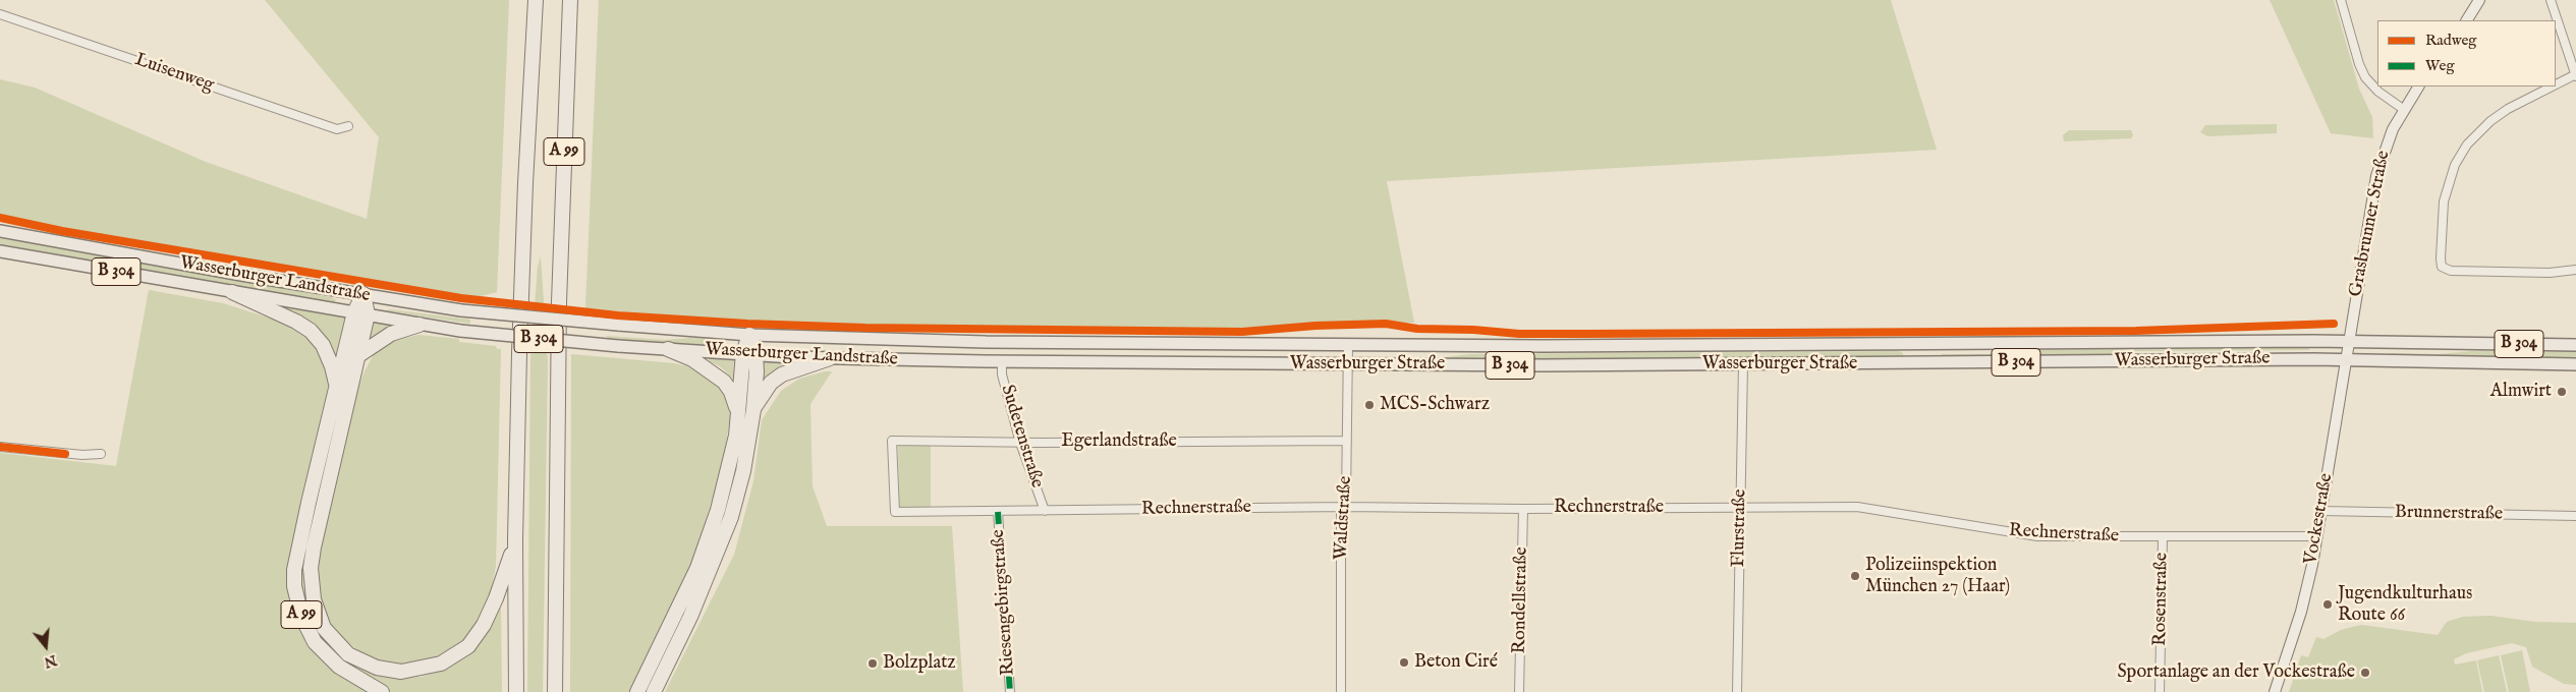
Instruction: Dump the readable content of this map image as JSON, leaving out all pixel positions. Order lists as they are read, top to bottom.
{
  "streets": {
    "highway": ["A 99"],
    "main road": [
      "Grasbrunner Straße",
      "B 304",
      "Wasserburger Landstraße",
      "Wasserburger Straße",
      "Vockestraße"
    ],
    "street": [
      "Luisenweg",
      "Sudetenstraße",
      "Egerlandstraße",
      "Rechnerstraße",
      "Brunnerstraße",
      "Waldstraße",
      "Flurstraße",
      "Rosenstraße",
      "Rondellstraße",
      "Riesengebirgstraße"
    ]
  },
  "crossings": [
    ["A 99", "Wasserburger Landstraße"],
    ["Grasbrunner Straße", "Wasserburger Straße"],
    ["Grasbrunner Straße", "Vockestraße"],
    ["Wasserburger Landstraße", "Wasserburger Straße"],
    ["Wasserburger Straße", "Sudetenstraße"],
    ["Wasserburger Straße", "Waldstraße"],
    ["Wasserburger Straße", "Vockestraße"],
    ["Wasserburger Straße", "Flurstraße"],
    ["Sudetenstraße", "Egerlandstraße"],
    ["Sudetenstraße", "Rechnerstraße"],
    ["Egerlandstraße", "Rechnerstraße"],
    ["Egerlandstraße", "Waldstraße"],
    ["Rechnerstraße", "Waldstraße"],
    ["Rechnerstraße", "Vockestraße"],
    ["Rechnerstraße", "Flurstraße"],
    ["Rechnerstraße", "Rosenstraße"],
    ["Rechnerstraße", "Rondellstraße"],
    ["Rechnerstraße", "Riesengebirgstraße"],
    ["Brunnerstraße", "Vockestraße"]
  ],
  "places": [
    "Almwirt",
    "MCS-Schwarz",
    "Polizeiinspektion München 27 (Haar)",
    "Jugendkulturhaus Route 66",
    "Beton Ciré",
    "Bolzplatz",
    "Sportanlage an der Vockestraße"
  ],
  "legend": ["Radweg", "Weg"],
  "north": "bottom"
}
